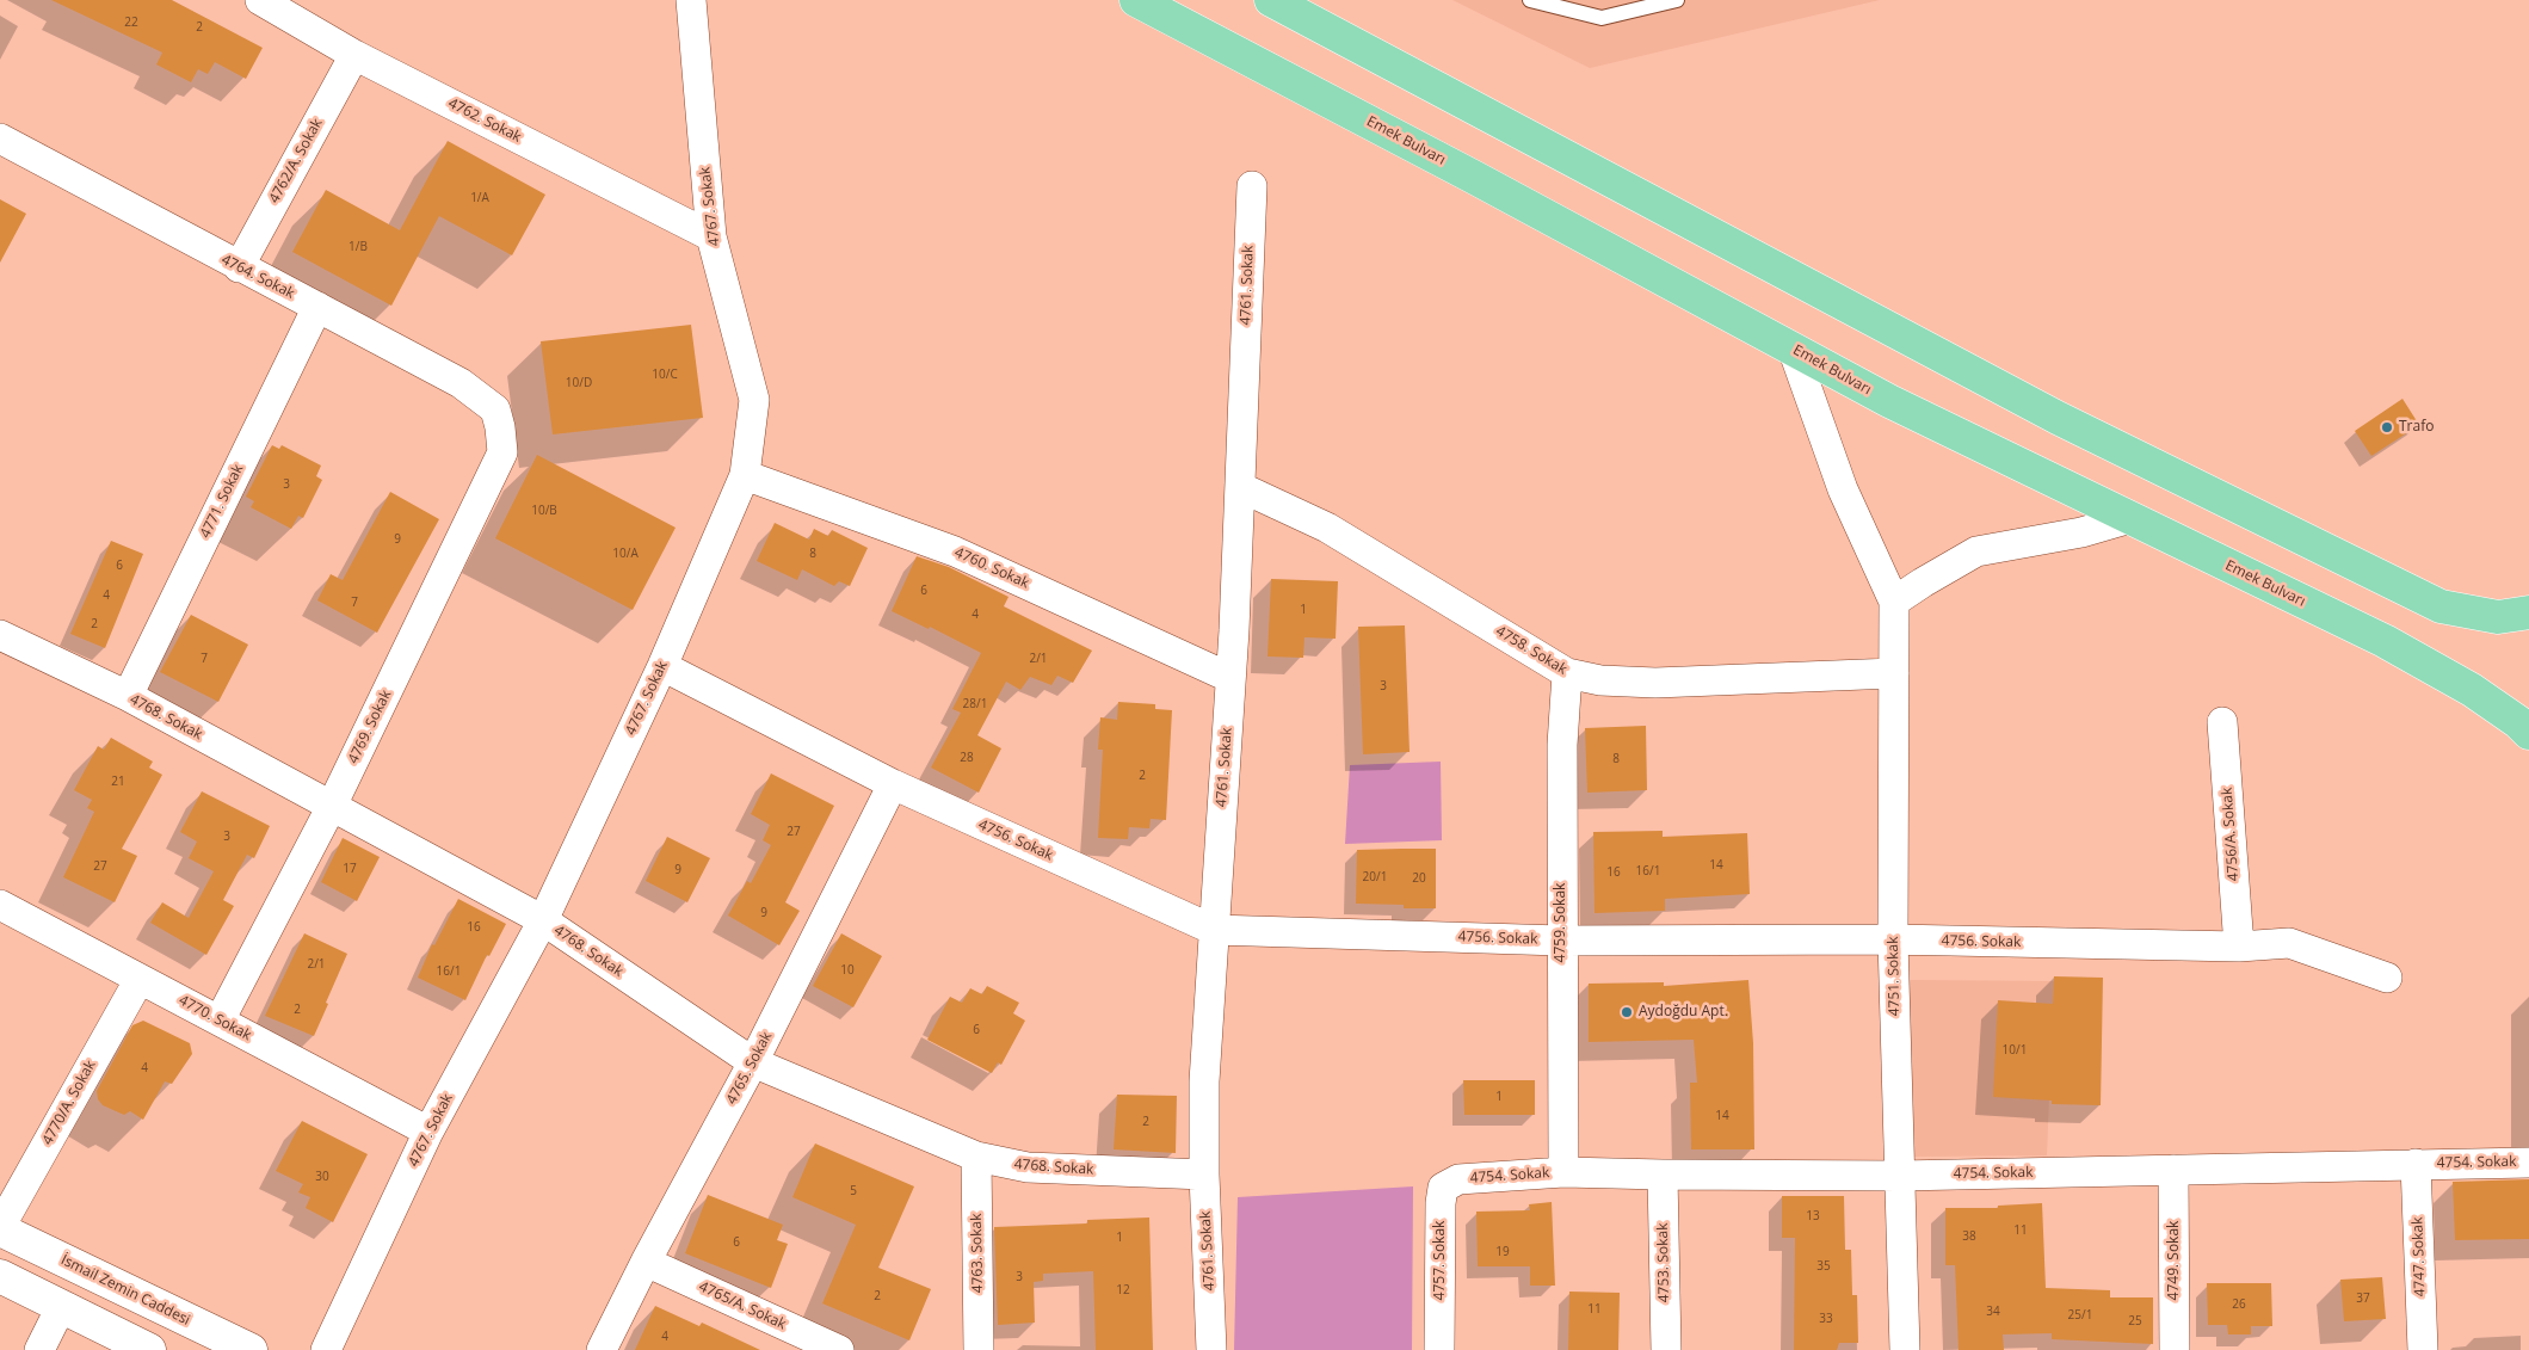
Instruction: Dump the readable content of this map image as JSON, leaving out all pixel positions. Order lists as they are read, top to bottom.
{
  "streets": {
    "highway": ["Emek Bulvarı"],
    "main road": ["İsmail Zemin Caddesi"],
    "street": [
      "4762. Sokak",
      "4762/A. Sokak",
      "4767. Sokak",
      "4764. Sokak",
      "4761. Sokak",
      "4771. Sokak",
      "4760. Sokak",
      "4758. Sokak",
      "4768. Sokak",
      "4769. Sokak",
      "4756/A. Sokak",
      "4756. Sokak",
      "4759. Sokak",
      "4751. Sokak",
      "4770. Sokak",
      "4765. Sokak",
      "4770/A. Sokak",
      "4754. Sokak",
      "4763. Sokak",
      "4747. Sokak",
      "4757. Sokak",
      "4749. Sokak",
      "4753. Sokak",
      "4765/A. Sokak"
    ]
  },
  "crossings": [
    ["4762. Sokak", "4762/A. Sokak"],
    ["4762. Sokak", "4767. Sokak"],
    ["4762/A. Sokak", "4764. Sokak"],
    ["4767. Sokak", "4760. Sokak"],
    ["4767. Sokak", "4768. Sokak"],
    ["4767. Sokak", "4756. Sokak"],
    ["4767. Sokak", "4770. Sokak"],
    ["4764. Sokak", "4771. Sokak"],
    ["4764. Sokak", "4769. Sokak"],
    ["4761. Sokak", "4760. Sokak"],
    ["4761. Sokak", "4758. Sokak"],
    ["4761. Sokak", "4768. Sokak"],
    ["4761. Sokak", "4756. Sokak"],
    ["4771. Sokak", "4768. Sokak"],
    ["4758. Sokak", "4759. Sokak"],
    ["4758. Sokak", "4751. Sokak"],
    ["4768. Sokak", "4769. Sokak"],
    ["4768. Sokak", "4765. Sokak"],
    ["4768. Sokak", "4763. Sokak"],
    ["4769. Sokak", "4770. Sokak"],
    ["4756/A. Sokak", "4756. Sokak"],
    ["4756. Sokak", "4759. Sokak"],
    ["4756. Sokak", "4751. Sokak"],
    ["4756. Sokak", "4765. Sokak"],
    ["4759. Sokak", "4754. Sokak"],
    ["4751. Sokak", "4754. Sokak"],
    ["4770. Sokak", "4770/A. Sokak"],
    ["4765. Sokak", "4765/A. Sokak"],
    ["4770/A. Sokak", "İsmail Zemin Caddesi"],
    ["4754. Sokak", "4747. Sokak"],
    ["4754. Sokak", "4757. Sokak"],
    ["4754. Sokak", "4749. Sokak"],
    ["4754. Sokak", "4753. Sokak"]
  ],
  "places": ["Trafo", "Aydoğdu Apt."],
  "house_numbers": [
    "22",
    "2",
    "1/A",
    "1/B",
    "10/C",
    "10/D",
    "3",
    "10/B",
    "9",
    "10/A",
    "8",
    "6",
    "6",
    "4",
    "7",
    "1",
    "4",
    "2",
    "7",
    "2/1",
    "3",
    "28/1",
    "28",
    "8",
    "2",
    "21",
    "27",
    "3",
    "14",
    "27",
    "17",
    "9",
    "16/1",
    "16",
    "20/1",
    "20",
    "9",
    "16",
    "2/1",
    "10",
    "16/1",
    "2",
    "6",
    "10/1",
    "4",
    "1",
    "14",
    "2",
    "30",
    "5",
    "13",
    "11",
    "38",
    "1",
    "6",
    "19",
    "35",
    "3",
    "12",
    "2",
    "37",
    "26",
    "11",
    "34",
    "25/1",
    "33",
    "25",
    "4"
  ]
}
